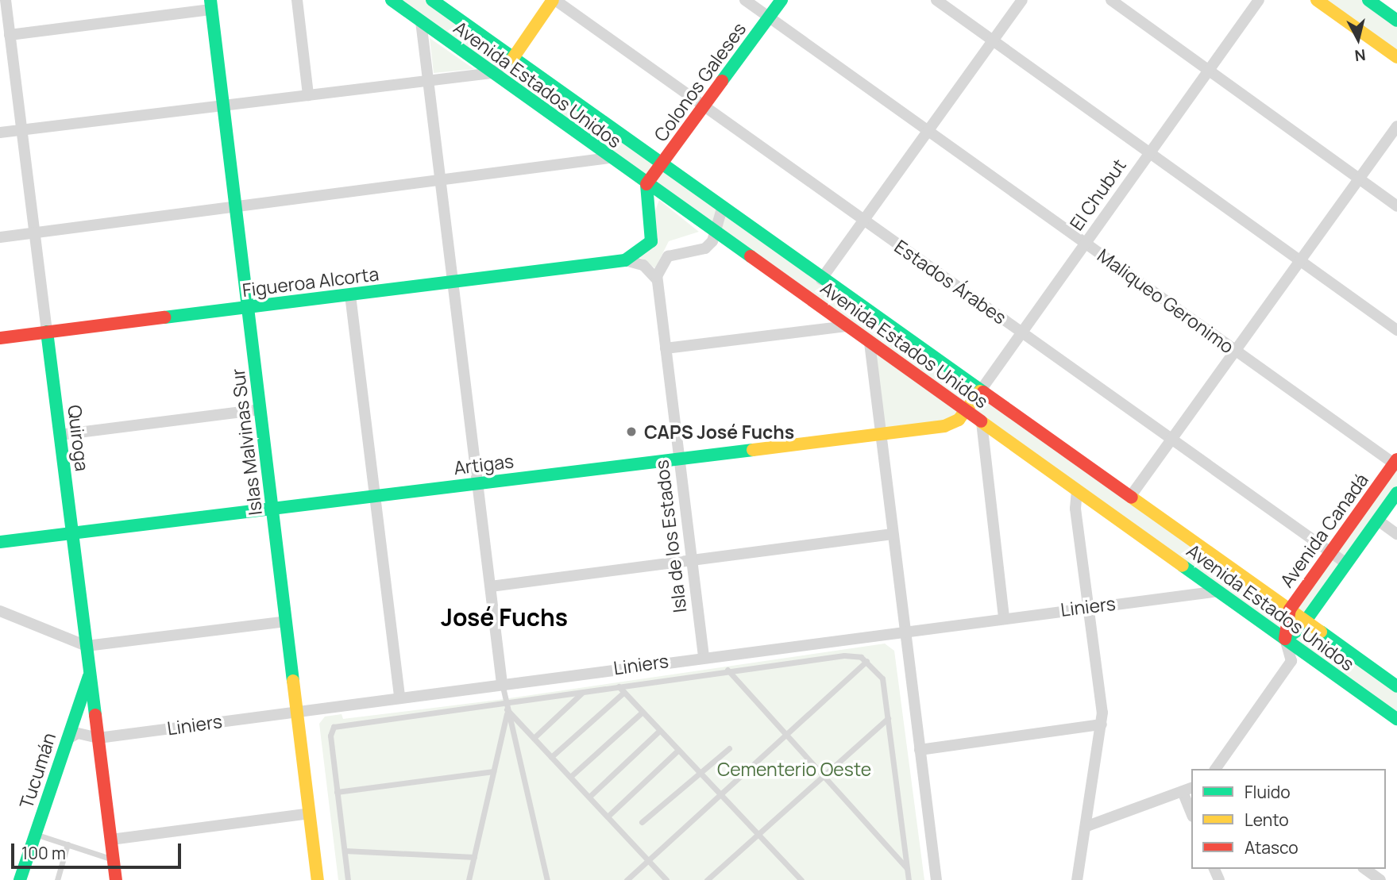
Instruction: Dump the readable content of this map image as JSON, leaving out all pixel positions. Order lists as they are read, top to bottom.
{
  "streets": {
    "street": [
      "Colonos Galeses",
      "Avenida Estados Unidos",
      "El Chubut",
      "Figueroa Alcorta",
      "Estados Árabes",
      "Maliqueo Geronimo",
      "Quiroga",
      "Islas Malvinas Sur",
      "Artigas",
      "Avenida Canadá",
      "Isla de los Estados",
      "Liniers",
      "Tucumán"
    ]
  },
  "crossings": [
    ["Colonos Galeses", "Avenida Estados Unidos"],
    ["Colonos Galeses", "Estados Árabes"],
    ["Colonos Galeses", "Maliqueo Geronimo"],
    ["Avenida Estados Unidos", "El Chubut"],
    ["Avenida Estados Unidos", "Artigas"],
    ["Avenida Estados Unidos", "Avenida Canadá"],
    ["Avenida Estados Unidos", "Liniers"],
    ["El Chubut", "Estados Árabes"],
    ["El Chubut", "Maliqueo Geronimo"],
    ["El Chubut", "Artigas"],
    ["Figueroa Alcorta", "Quiroga"],
    ["Figueroa Alcorta", "Islas Malvinas Sur"],
    ["Estados Árabes", "Avenida Canadá"],
    ["Maliqueo Geronimo", "Avenida Canadá"],
    ["Quiroga", "Artigas"],
    ["Quiroga", "Liniers"],
    ["Quiroga", "Tucumán"],
    ["Islas Malvinas Sur", "Artigas"],
    ["Islas Malvinas Sur", "Liniers"],
    ["Artigas", "Isla de los Estados"],
    ["Isla de los Estados", "Liniers"],
    ["Liniers", "Tucumán"]
  ],
  "districts": ["José Fuchs"],
  "parks": ["Cementerio Oeste"],
  "places": ["CAPS José Fuchs"],
  "legend": ["Fluido", "Lento", "Atasco"],
  "scale_bar": "100 m",
  "north": "bottom"
}
